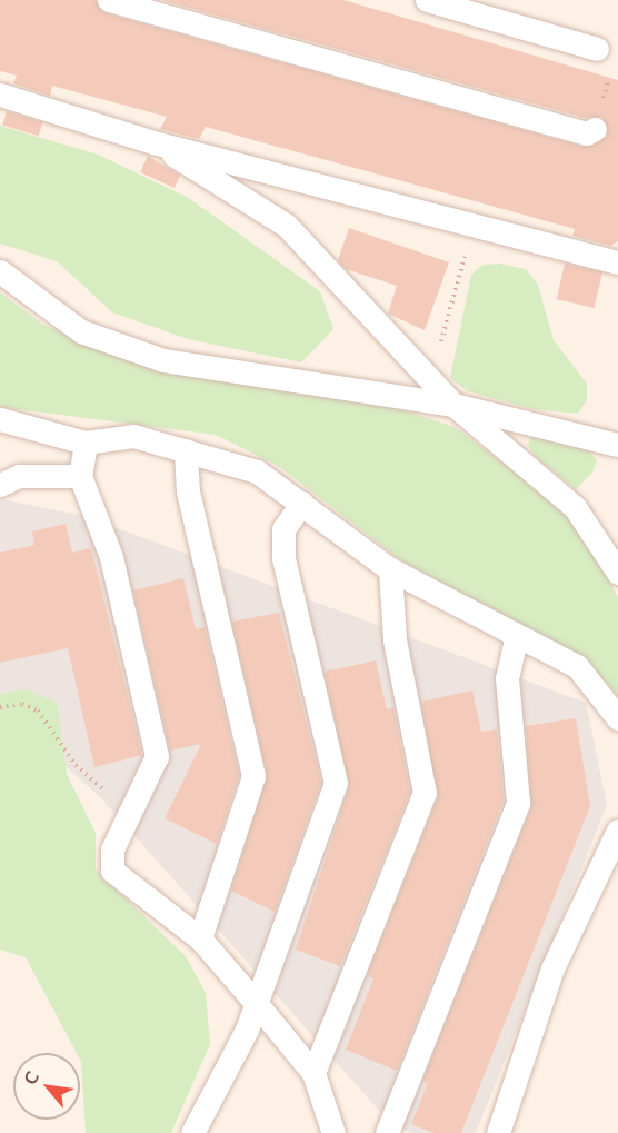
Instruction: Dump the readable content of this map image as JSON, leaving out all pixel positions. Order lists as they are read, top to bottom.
{
  "north": "top left"
}
